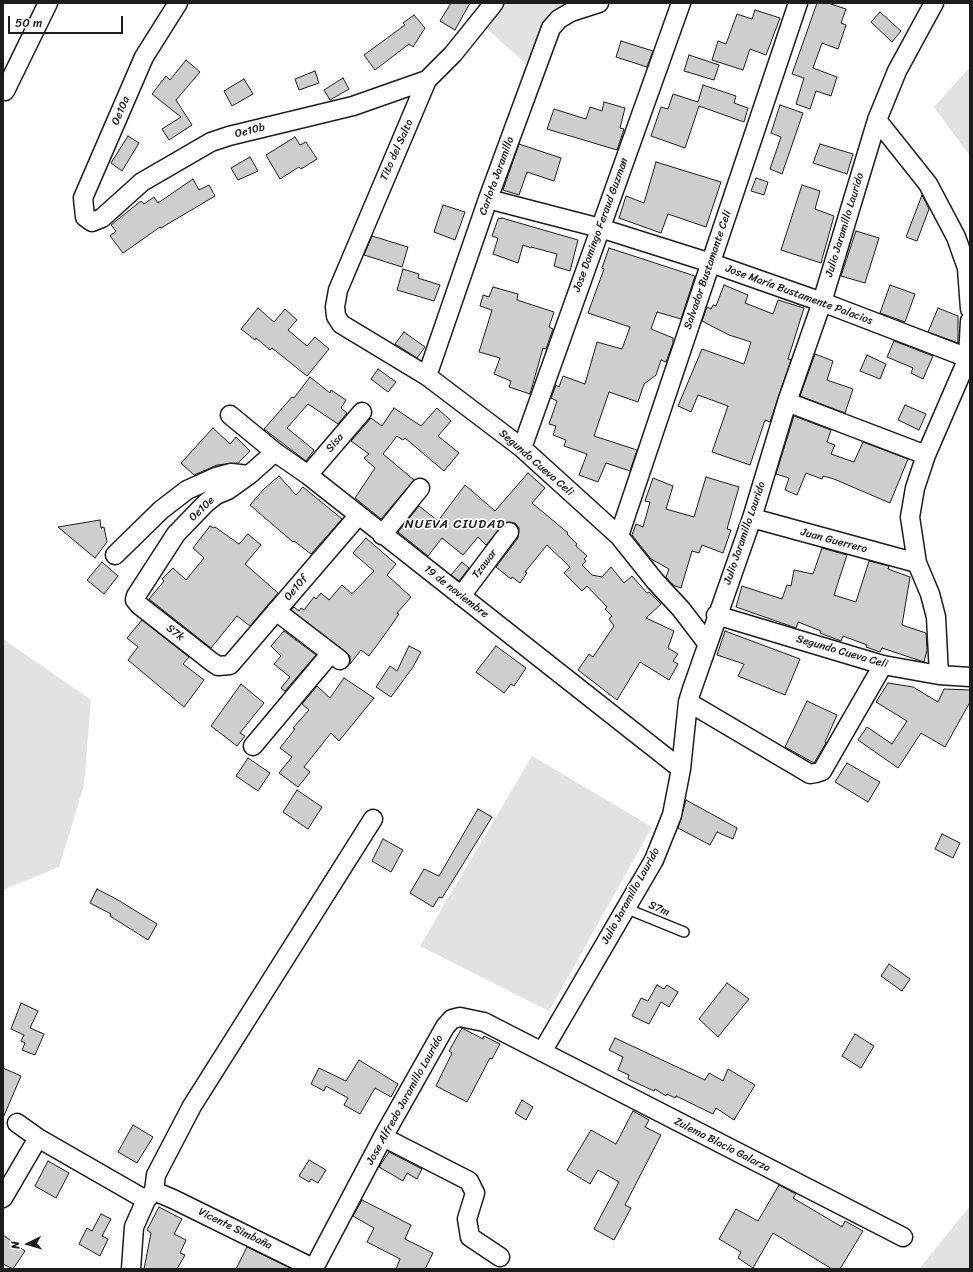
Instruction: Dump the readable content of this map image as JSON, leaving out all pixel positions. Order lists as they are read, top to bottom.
{
  "streets": {
    "street": [
      "Oe10a",
      "Oe10b",
      "Tito del Salto",
      "Carlota Jaramillo",
      "Jose Domingo Feraud Guzman",
      "Julio Jaramillo Laurido",
      "Salvador Bustamante Celi",
      "Jose María Bustamente Palacios",
      "Sisa",
      "Segundo Cueva Celi",
      "Oe10e",
      "Juan Guerrero",
      "Tzawar",
      "Oe10f",
      "19 de noviembre",
      "S7k",
      "Jose Alfredo Jaramillo Laurido",
      "Zulema Blacio Galarza",
      "Vicente Simbaña"
    ],
    "lane": ["S7m"]
  },
  "crossings": [
    ["Oe10a", "Oe10b"],
    ["Oe10b", "Tito del Salto"],
    ["Tito del Salto", "Segundo Cueva Celi"],
    ["Carlota Jaramillo", "Jose María Bustamente Palacios"],
    ["Carlota Jaramillo", "Segundo Cueva Celi"],
    ["Jose Domingo Feraud Guzman", "Jose María Bustamente Palacios"],
    ["Jose Domingo Feraud Guzman", "Segundo Cueva Celi"],
    ["Julio Jaramillo Laurido", "Jose María Bustamente Palacios"],
    ["Julio Jaramillo Laurido", "Segundo Cueva Celi"],
    ["Julio Jaramillo Laurido", "Juan Guerrero"],
    ["Julio Jaramillo Laurido", "19 de noviembre"],
    ["Julio Jaramillo Laurido", "S7m"],
    ["Julio Jaramillo Laurido", "Jose Alfredo Jaramillo Laurido"],
    ["Julio Jaramillo Laurido", "Zulema Blacio Galarza"],
    ["Salvador Bustamante Celi", "Jose María Bustamente Palacios"],
    ["Salvador Bustamante Celi", "Segundo Cueva Celi"],
    ["Sisa", "19 de noviembre"],
    ["Oe10e", "19 de noviembre"],
    ["Oe10e", "S7k"],
    ["Tzawar", "19 de noviembre"],
    ["Oe10f", "19 de noviembre"],
    ["Oe10f", "S7k"],
    ["Jose Alfredo Jaramillo Laurido", "Zulema Blacio Galarza"],
    ["Jose Alfredo Jaramillo Laurido", "Vicente Simbaña"]
  ],
  "districts": ["NUEVA CIUDAD"],
  "scale_bar": "50 m",
  "north": "left"
}
